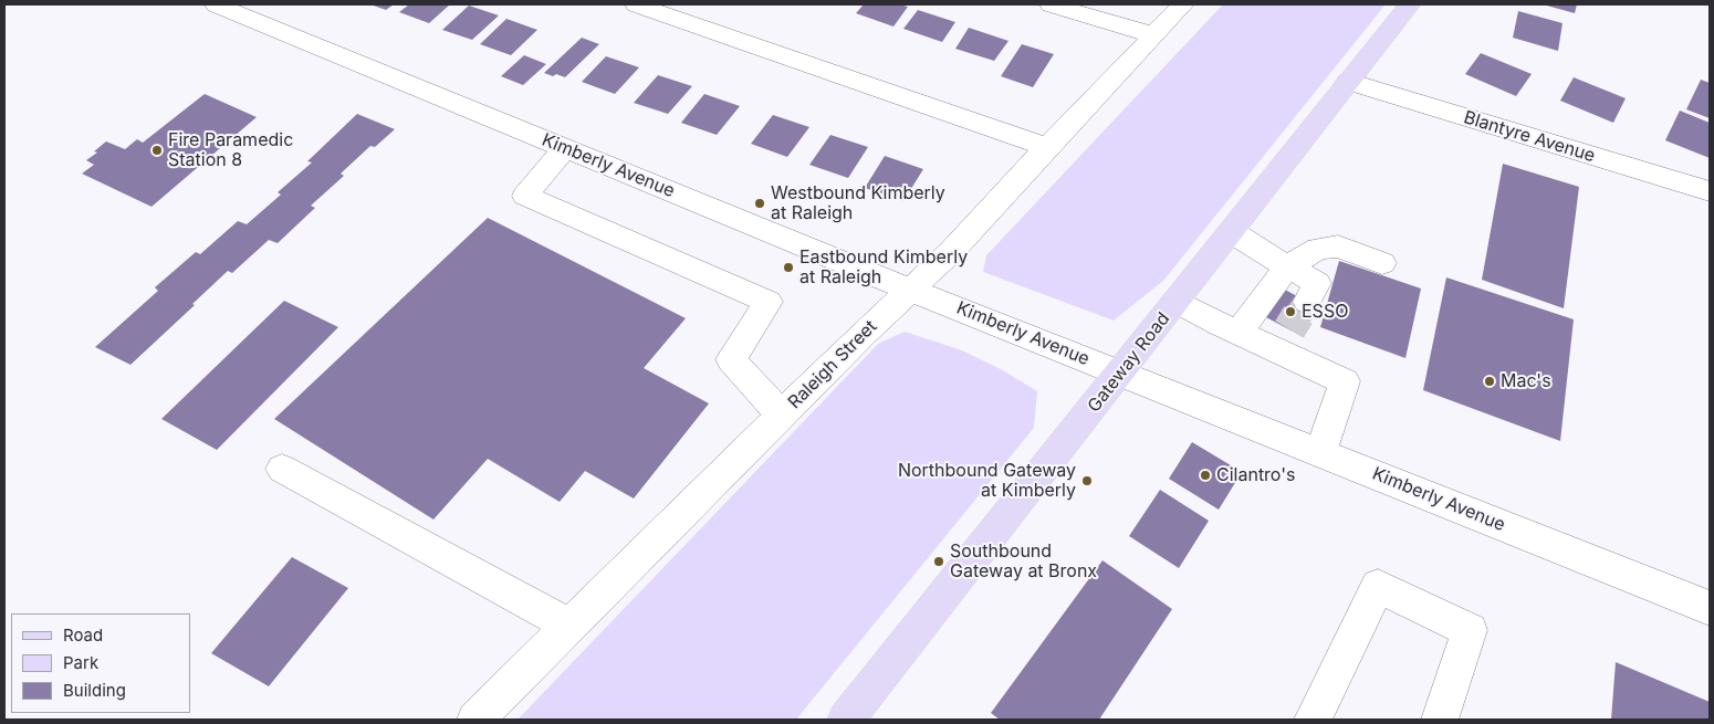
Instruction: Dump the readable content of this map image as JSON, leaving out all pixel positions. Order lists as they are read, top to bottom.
{
  "streets": {
    "main road": ["Gateway Road"],
    "street": ["Blantyre Avenue", "Kimberly Avenue", "Raleigh Street"]
  },
  "crossings": [
    ["Blantyre Avenue", "Gateway Road"],
    ["Kimberly Avenue", "Gateway Road"],
    ["Kimberly Avenue", "Raleigh Street"]
  ],
  "places": [
    "Fire Paramedic Station 8",
    "Westbound Kimberly at Raleigh",
    "Eastbound Kimberly at Raleigh",
    "ESSO",
    "Mac's",
    "Cilantro's",
    "Northbound Gateway at Kimberly",
    "Southbound Gateway at Bronx"
  ],
  "legend": ["Road", "Park", "Building"]
}
